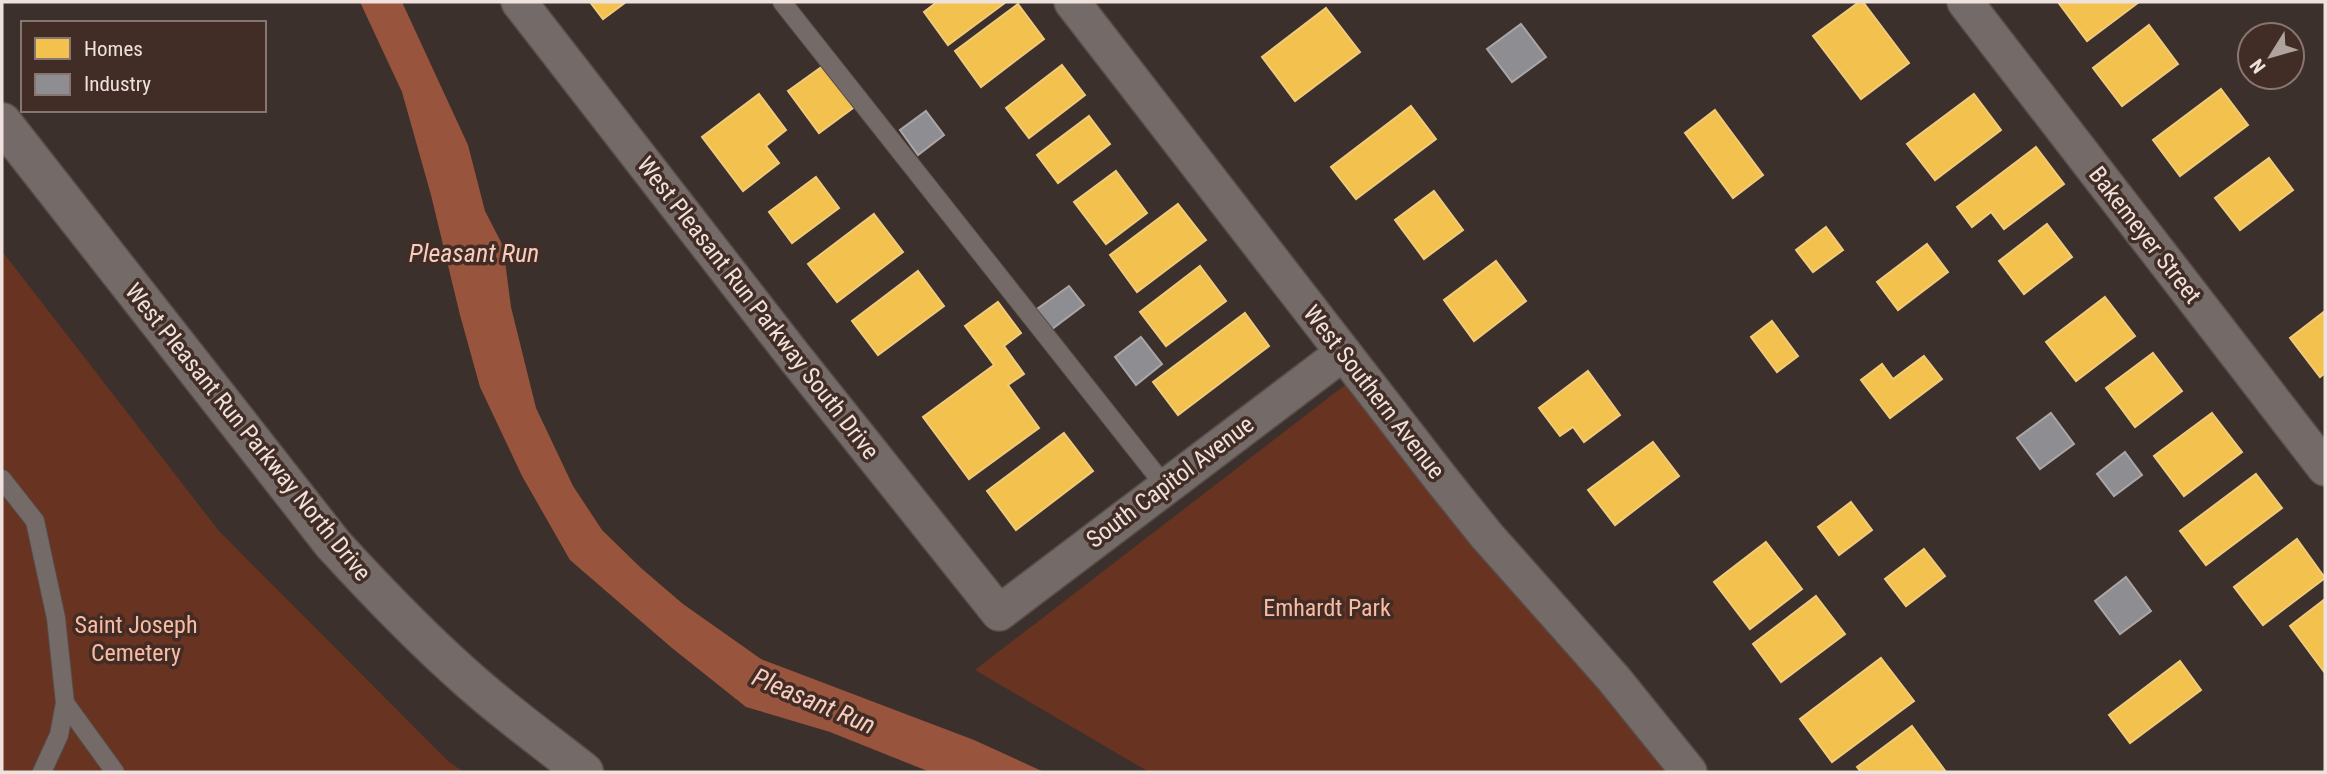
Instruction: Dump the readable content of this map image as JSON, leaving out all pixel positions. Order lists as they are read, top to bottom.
{
  "streets": {
    "street": [
      "Bakemeyer Street",
      "West Pleasant Run Parkway South Drive",
      "West Southern Avenue",
      "West Pleasant Run Parkway North Drive",
      "South Capitol Avenue"
    ]
  },
  "crossings": [
    ["West Pleasant Run Parkway South Drive", "South Capitol Avenue"],
    ["West Southern Avenue", "South Capitol Avenue"]
  ],
  "water": ["Pleasant Run"],
  "parks": ["Emhardt Park", "Saint Joseph Cemetery"],
  "legend": ["Homes", "Industry"],
  "north": "bottom left"
}
